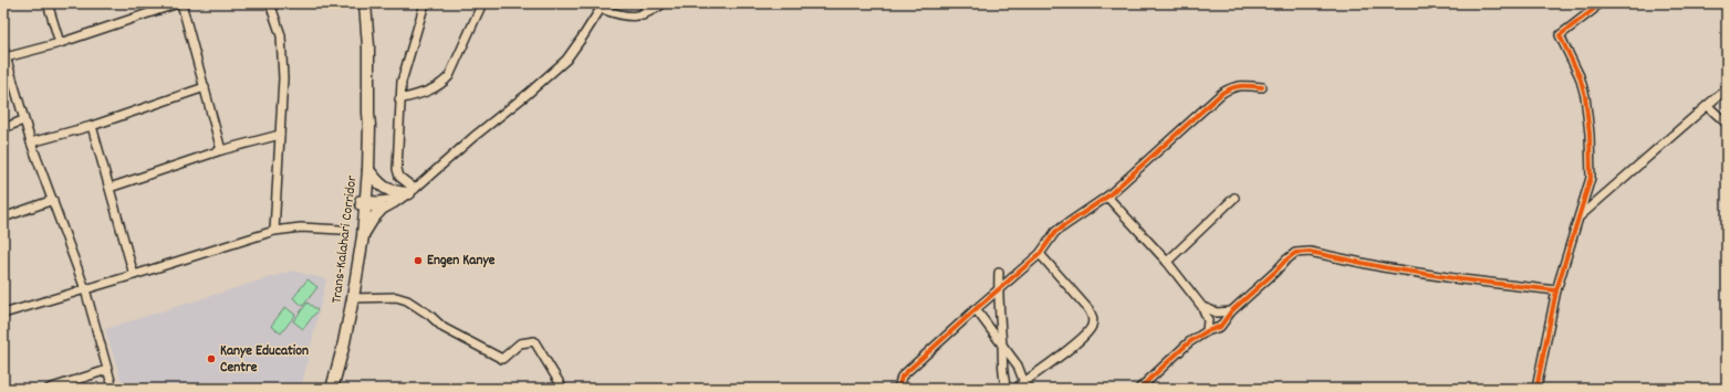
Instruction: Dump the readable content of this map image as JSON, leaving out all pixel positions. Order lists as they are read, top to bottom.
{
  "streets": {
    "highway": ["Trans-Kalahari Corridor"]
  },
  "places": ["Engen Kanye", "Kanye Education Centre"]
}
